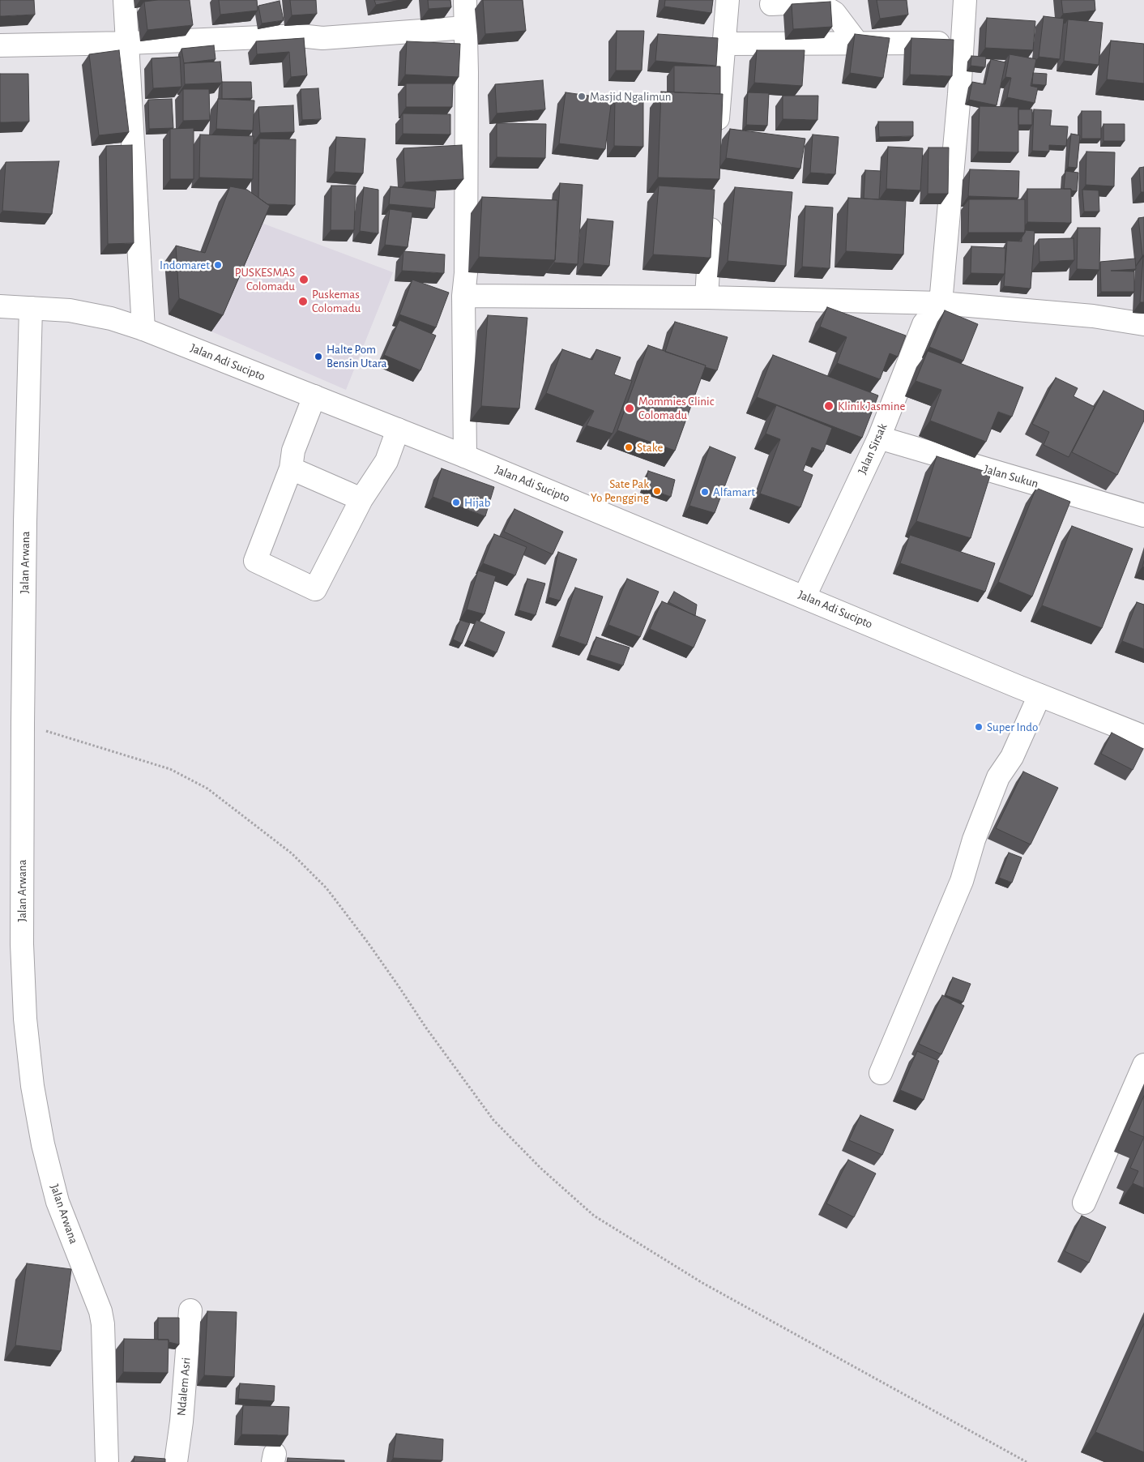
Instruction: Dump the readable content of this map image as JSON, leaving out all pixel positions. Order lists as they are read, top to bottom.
{
  "streets": {
    "main road": [
      "Jalan Adi Sucipto",
      "Jalan Sirsak",
      "Jalan Sukun",
      "Jalan Arwana",
      "Ndalem Asri"
    ]
  },
  "crossings": [
    ["Jalan Adi Sucipto", "Jalan Sirsak"],
    ["Jalan Adi Sucipto", "Jalan Arwana"],
    ["Jalan Sirsak", "Jalan Sukun"]
  ],
  "places": [
    "Masjid Ngalimun",
    "Indomaret",
    "PUSKESMAS Colomadu",
    "Puskemas Colomadu",
    "Halte Pom Bensin Utara",
    "Klinik Jasmine",
    "Mommies Clinic Colomadu",
    "Stake",
    "Sate Pak Yo Pengging",
    "Alfamart",
    "Hijab",
    "Super Indo"
  ]
}
